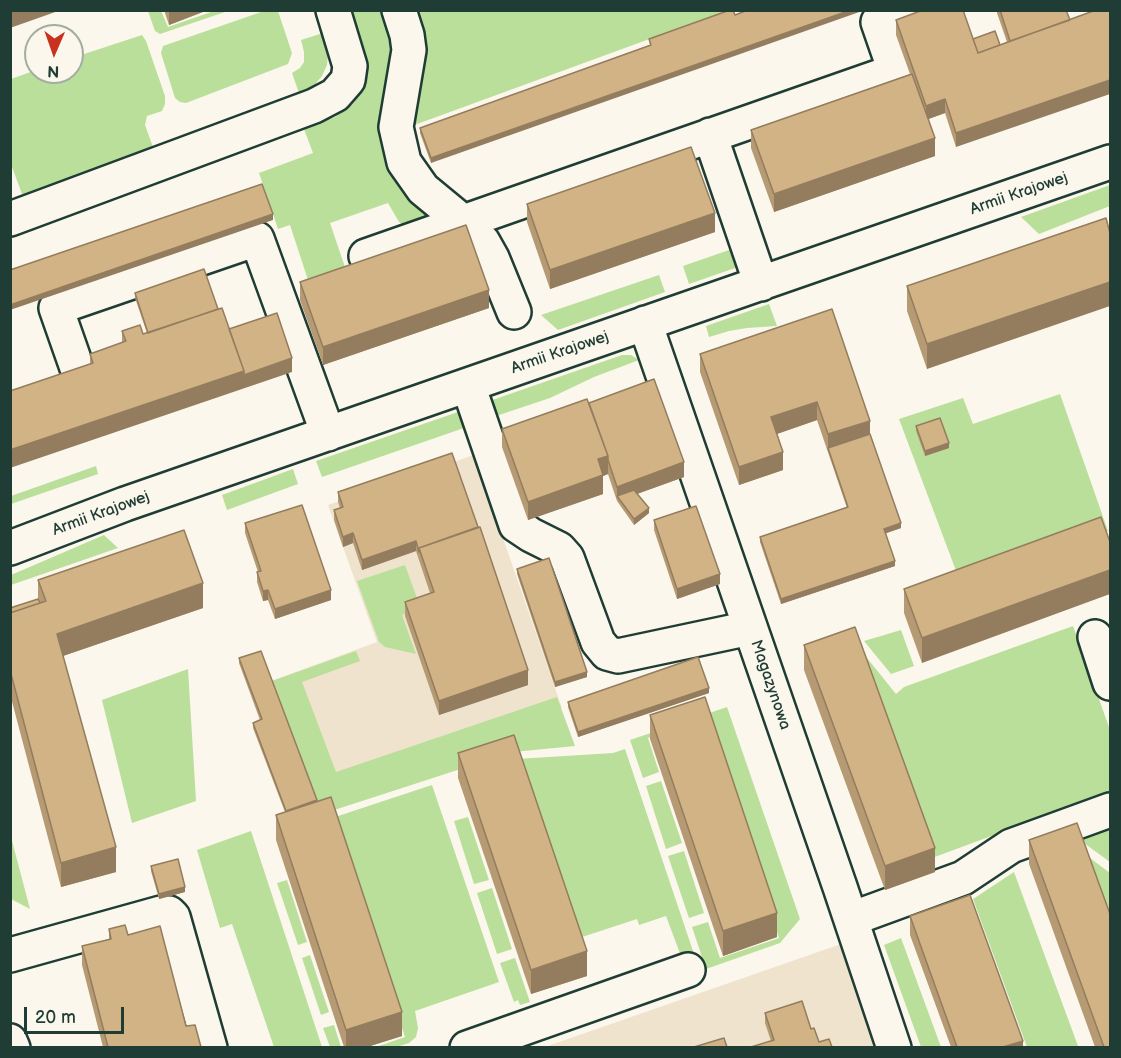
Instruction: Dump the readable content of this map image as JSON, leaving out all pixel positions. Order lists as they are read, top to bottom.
{
  "streets": {
    "street": ["Armii Krajowej", "Magazynowa"]
  },
  "crossings": [
    ["Armii Krajowej", "Magazynowa"]
  ],
  "scale_bar": "20 m",
  "north": "bottom"
}
